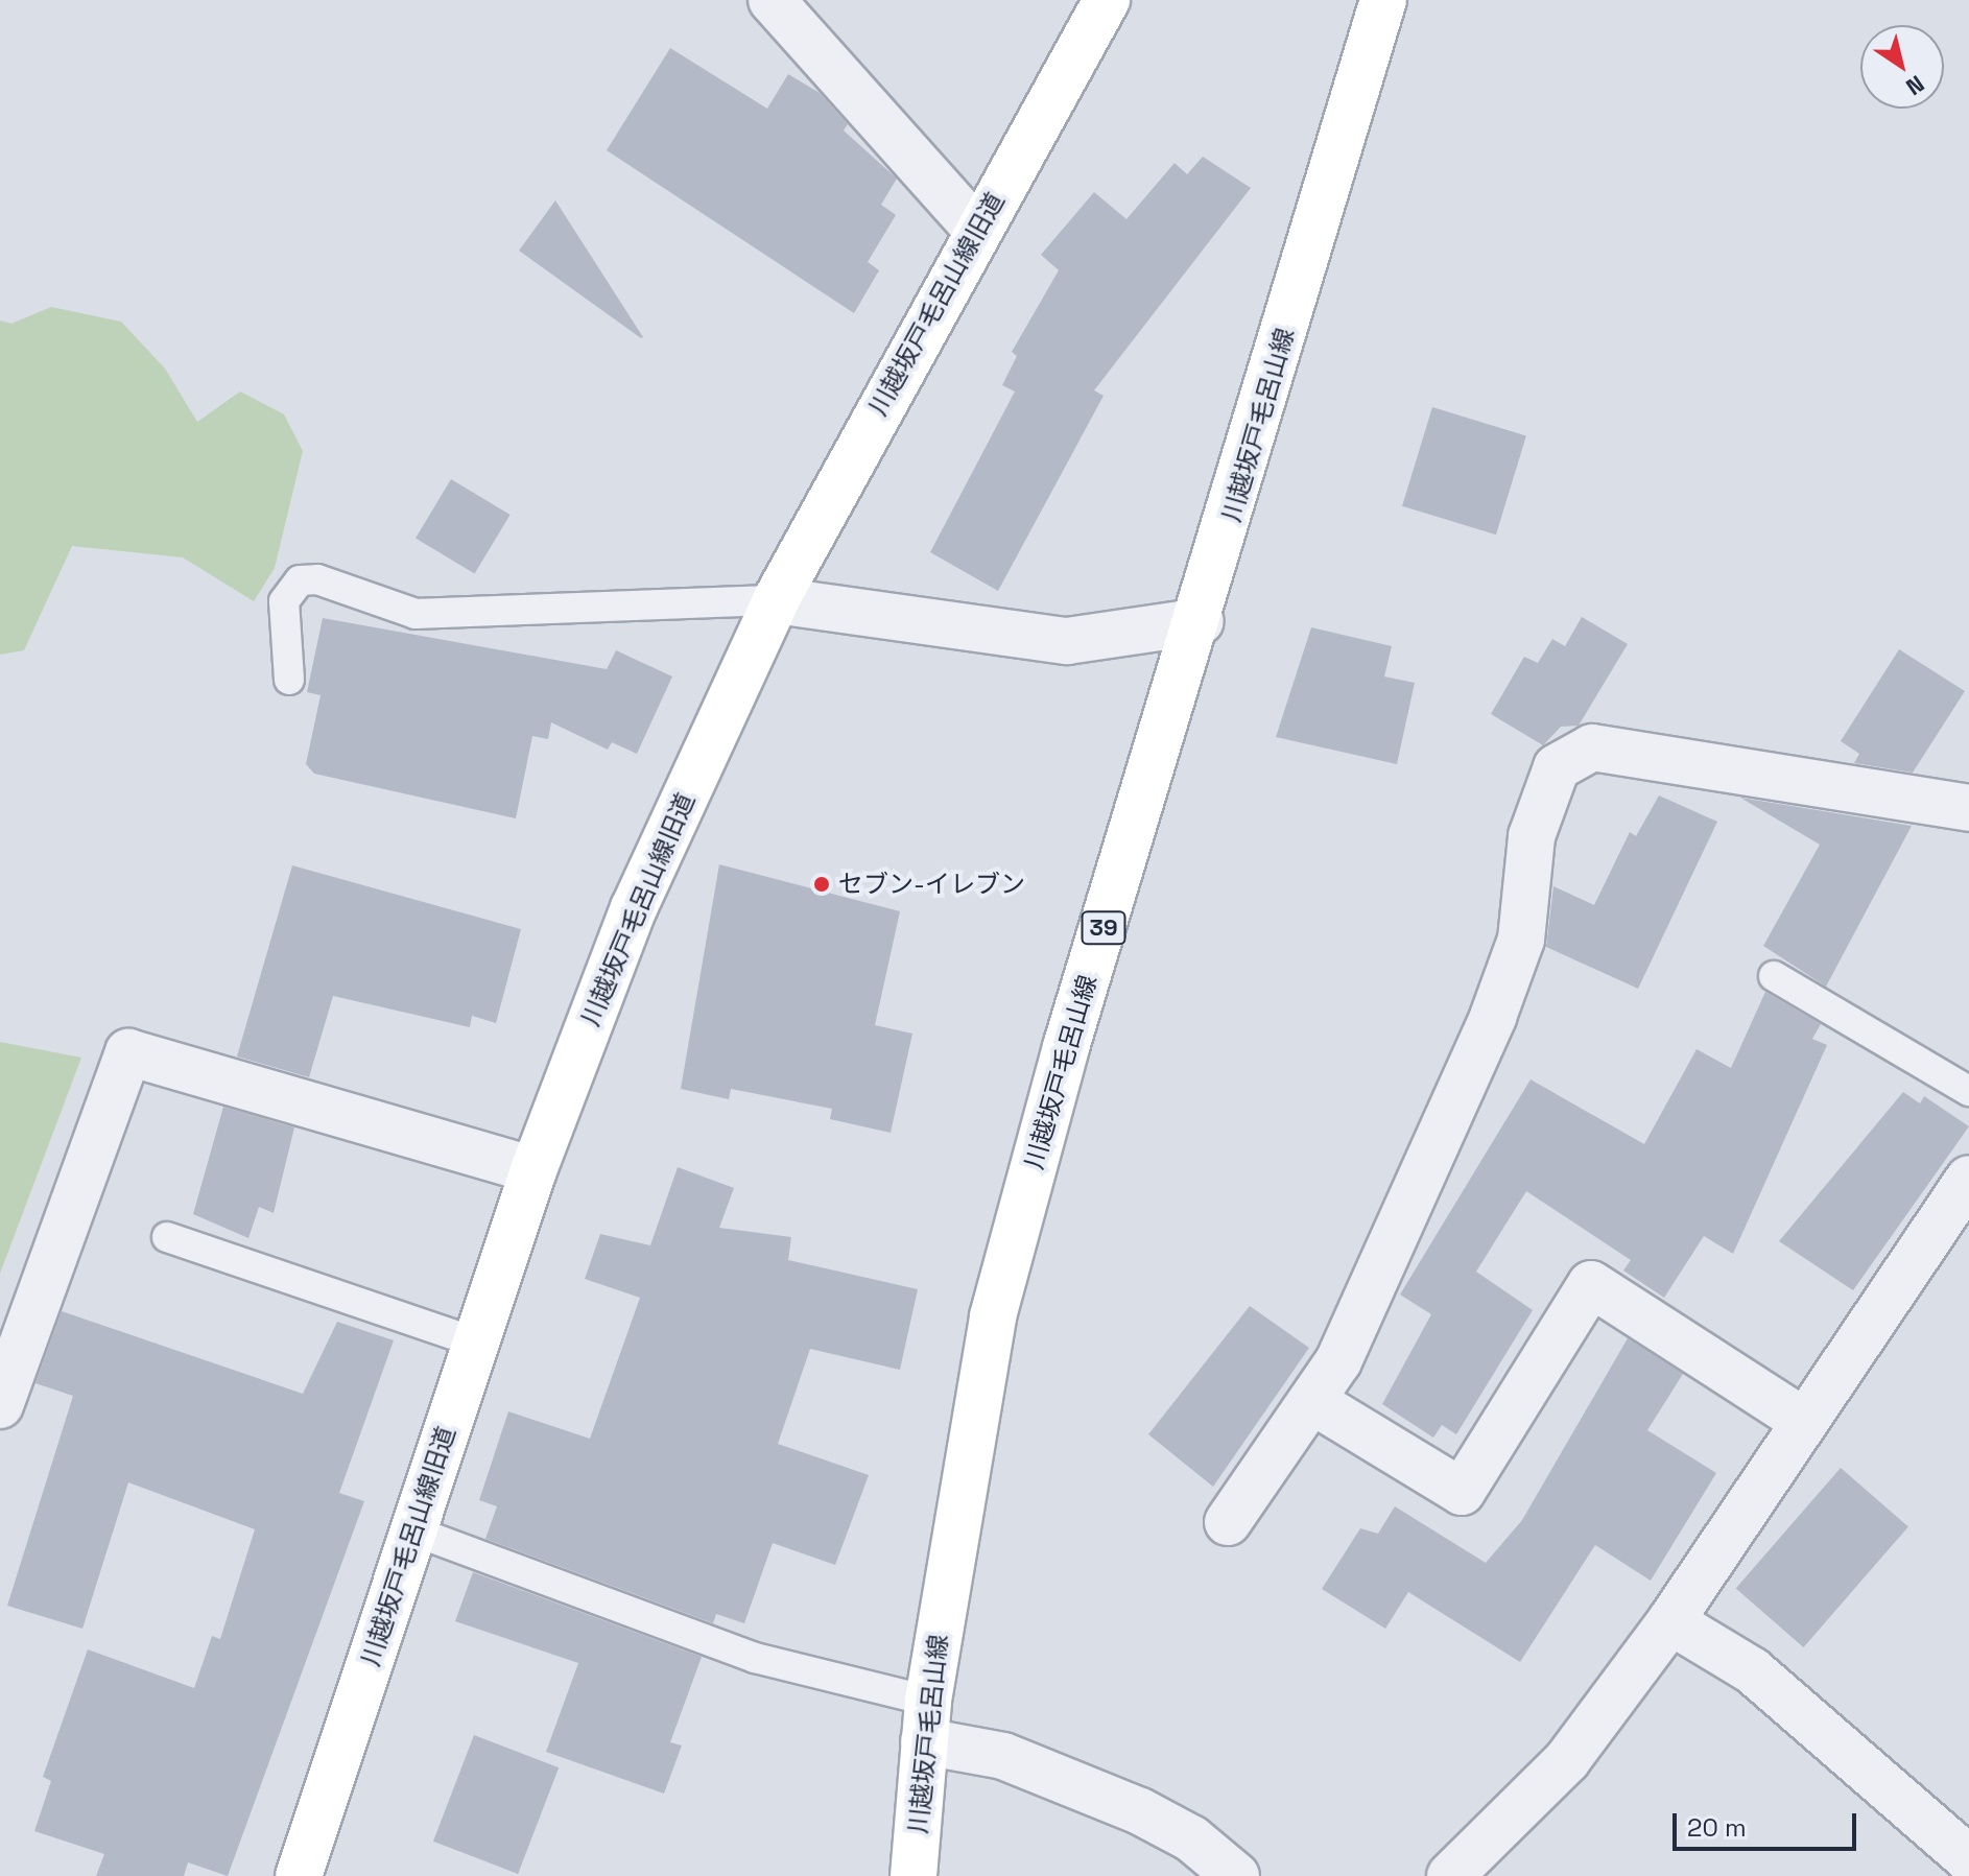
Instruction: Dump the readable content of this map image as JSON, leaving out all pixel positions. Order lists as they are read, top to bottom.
{
  "streets": {
    "street": ["川越坂戸毛呂山線旧道", "川越坂戸毛呂山線", "39"]
  },
  "places": ["セブン-イレブン"],
  "scale_bar": "20 m",
  "north": "bottom right"
}
